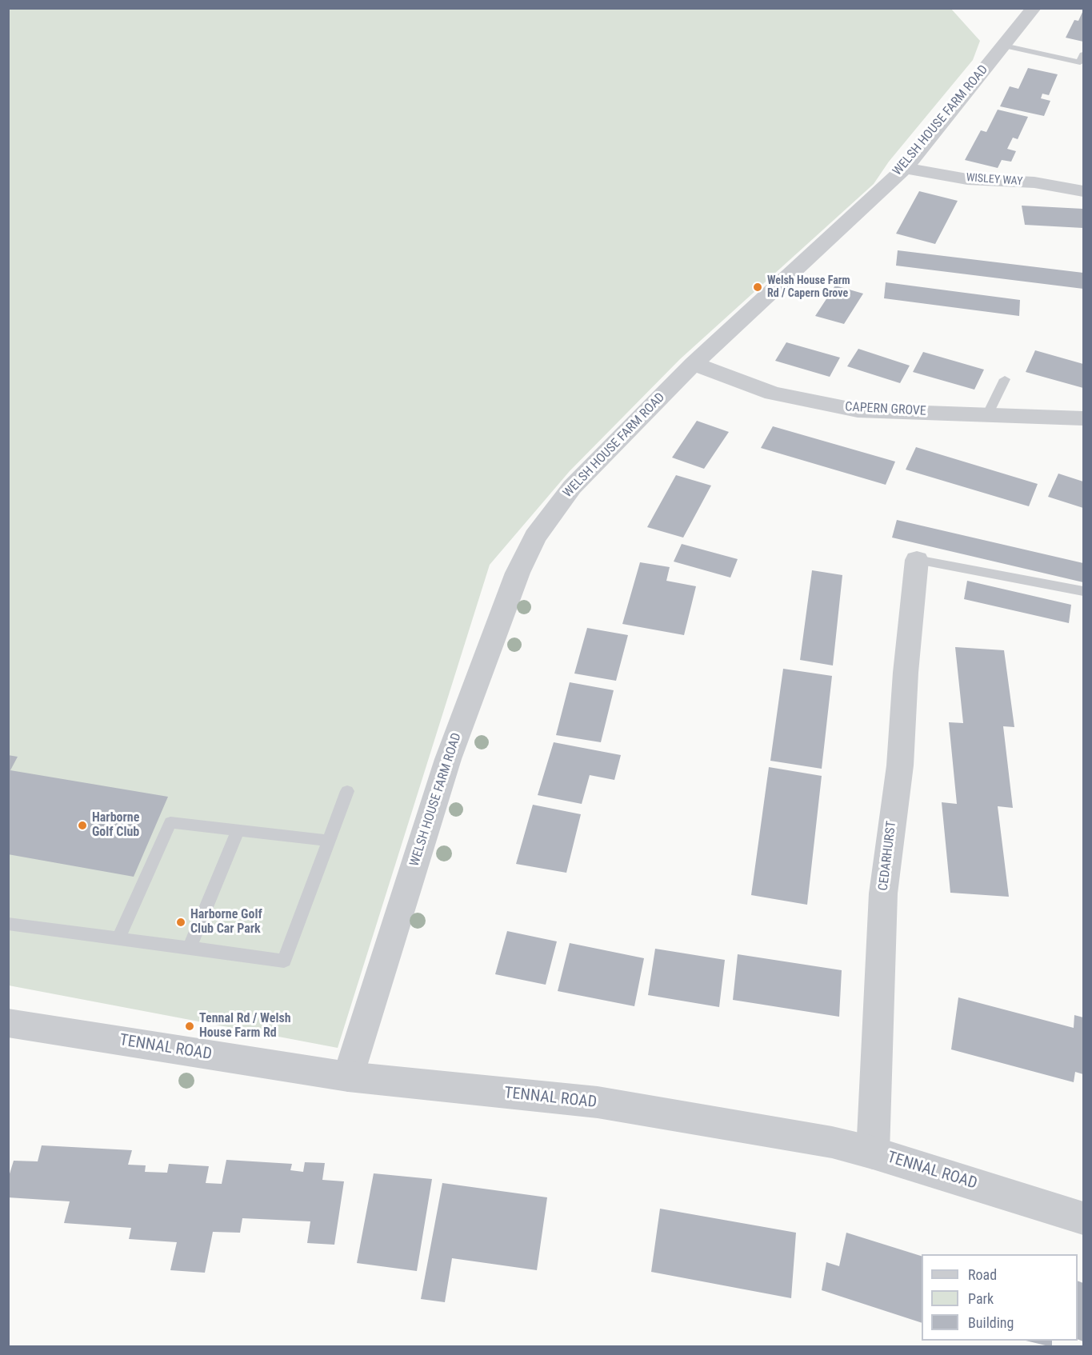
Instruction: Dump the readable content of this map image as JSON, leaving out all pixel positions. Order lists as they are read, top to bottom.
{
  "streets": {
    "street": [
      "WELSH HOUSE FARM ROAD",
      "WISLEY WAY",
      "CAPERN GROVE",
      "CEDARHURST",
      "TENNAL ROAD"
    ]
  },
  "crossings": [
    ["WELSH HOUSE FARM ROAD", "WISLEY WAY"],
    ["WELSH HOUSE FARM ROAD", "CAPERN GROVE"],
    ["WELSH HOUSE FARM ROAD", "TENNAL ROAD"],
    ["CEDARHURST", "TENNAL ROAD"]
  ],
  "places": [
    "Welsh House Farm Rd / Capern Grove",
    "Harborne Golf Club",
    "Harborne Golf Club Car Park",
    "Tennal Rd / Welsh House Farm Rd"
  ],
  "legend": ["Road", "Park", "Building"]
}
